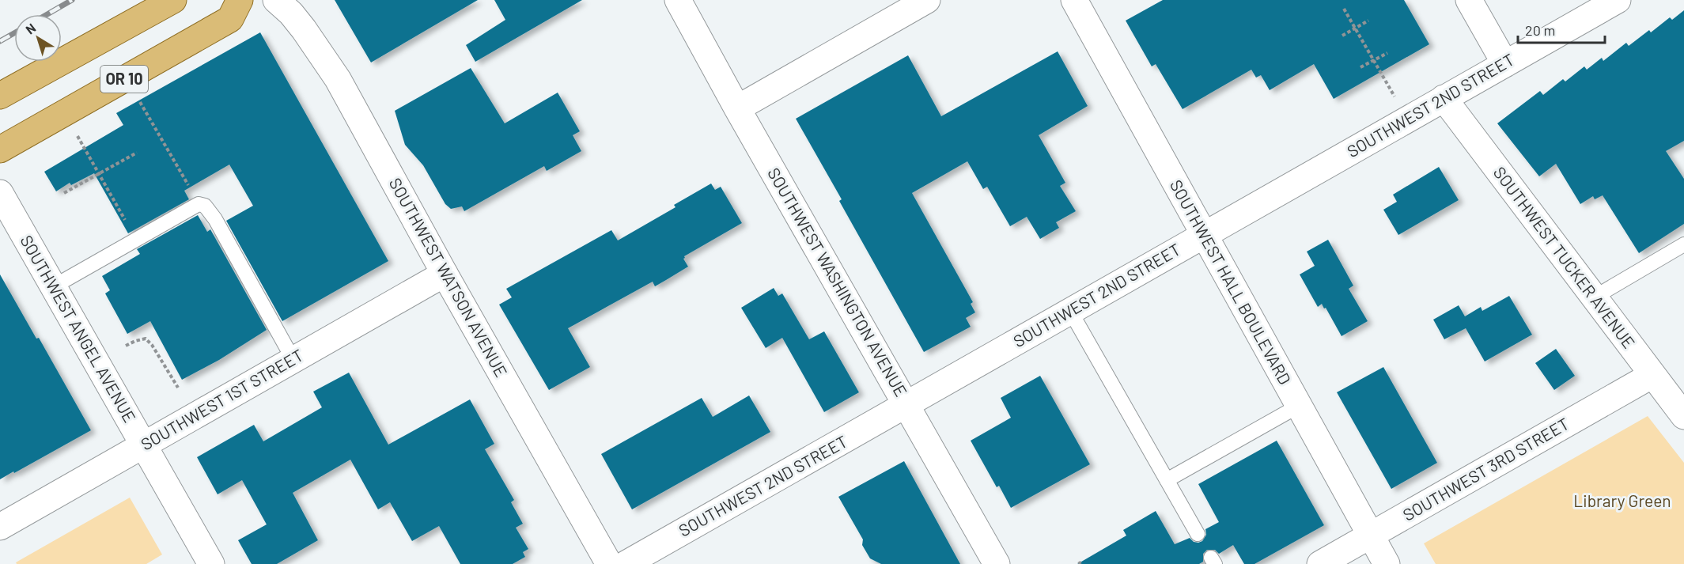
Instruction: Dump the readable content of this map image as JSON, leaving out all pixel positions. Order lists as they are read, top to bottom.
{
  "streets": {
    "main road": ["OR 10"],
    "street": [
      "SOUTHWEST 2ND STREET",
      "SOUTHWEST TUCKER AVENUE",
      "SOUTHWEST WATSON AVENUE",
      "SOUTHWEST WASHINGTON AVENUE",
      "SOUTHWEST HALL BOULEVARD",
      "SOUTHWEST ANGEL AVENUE",
      "SOUTHWEST 1ST STREET",
      "SOUTHWEST 3RD STREET"
    ]
  },
  "crossings": [
    ["SOUTHWEST 2ND STREET", "SOUTHWEST TUCKER AVENUE"],
    ["SOUTHWEST 2ND STREET", "SOUTHWEST WASHINGTON AVENUE"],
    ["SOUTHWEST 2ND STREET", "SOUTHWEST HALL BOULEVARD"],
    ["SOUTHWEST TUCKER AVENUE", "SOUTHWEST 3RD STREET"],
    ["SOUTHWEST WATSON AVENUE", "SOUTHWEST 1ST STREET"],
    ["SOUTHWEST HALL BOULEVARD", "SOUTHWEST 3RD STREET"],
    ["SOUTHWEST ANGEL AVENUE", "SOUTHWEST 1ST STREET"]
  ],
  "parks": ["Library Green"],
  "scale_bar": "20 m",
  "north": "top left"
}
